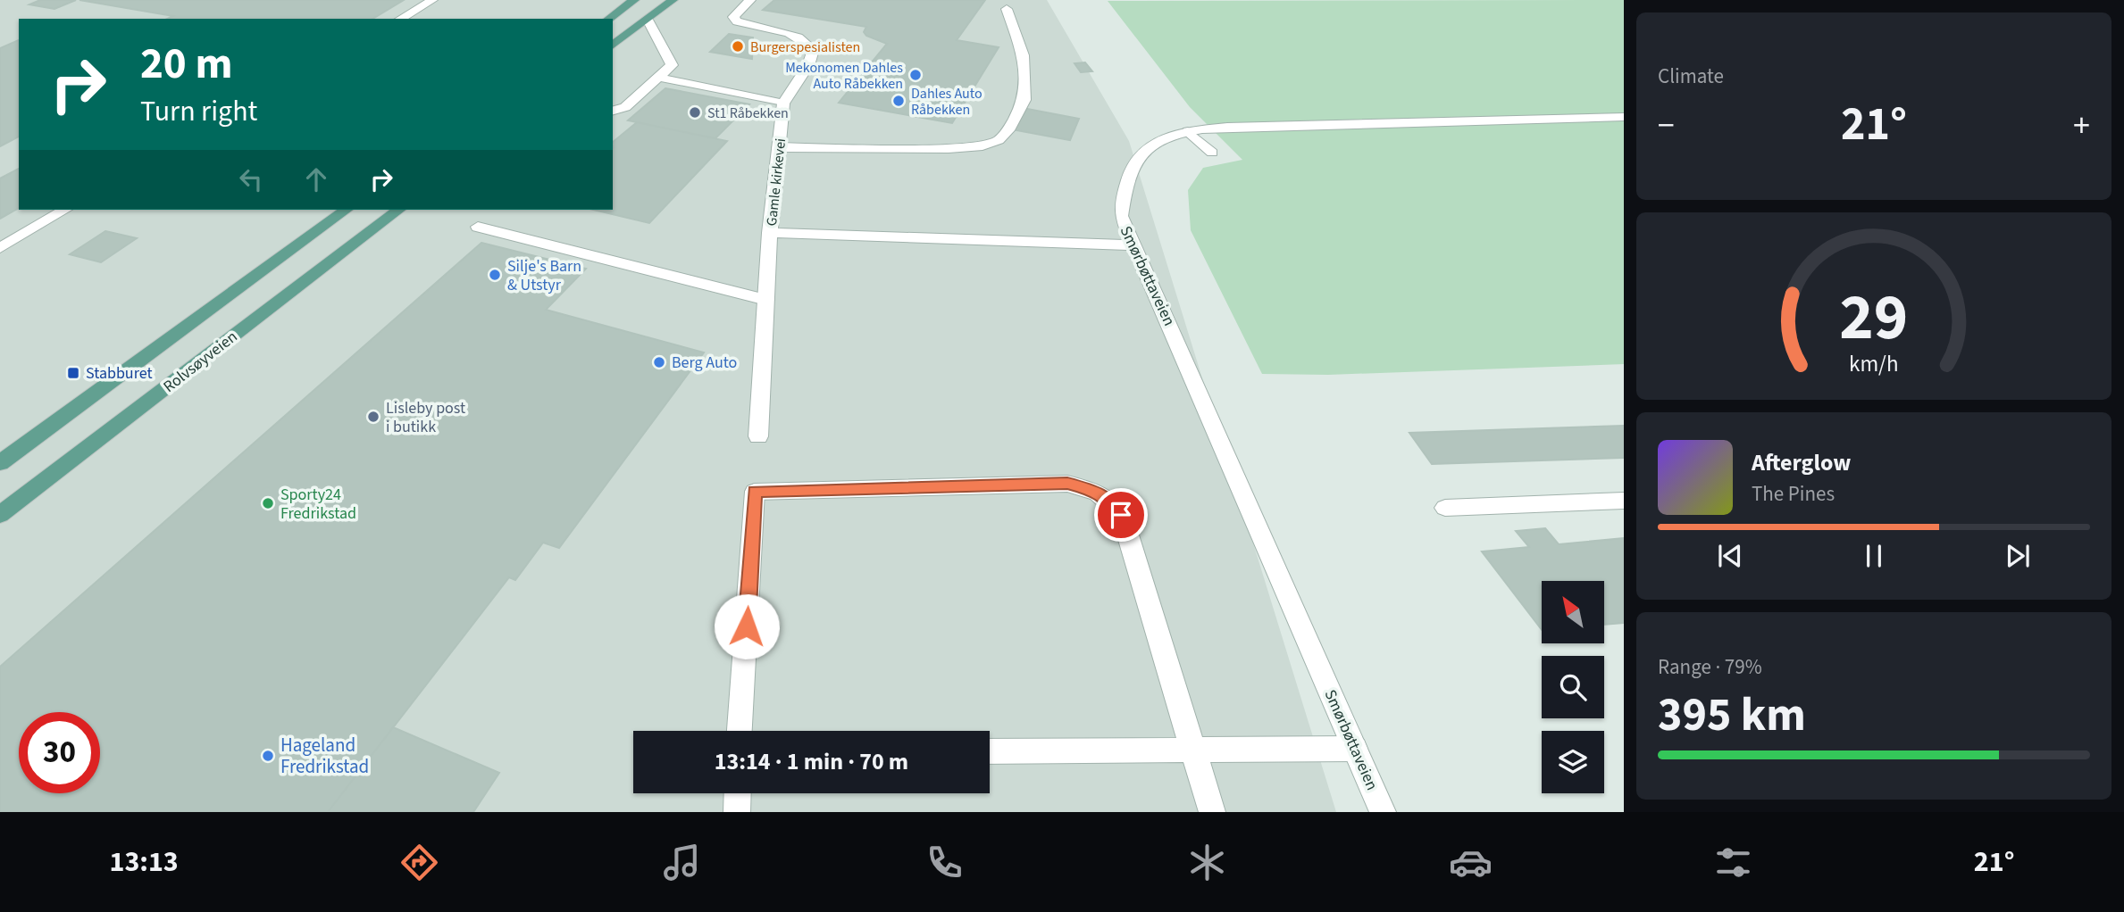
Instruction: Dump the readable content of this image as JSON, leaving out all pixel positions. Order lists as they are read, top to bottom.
{
  "streets": {
    "main road": ["Rolvsøyveien"],
    "street": ["Gamle kirkevei", "Smørbøttaveien"]
  },
  "places": {
    "other": [
      "Burgerspesialisten",
      "Mekonomen Dahles Auto Råbekken",
      "Dahles Auto Råbekken",
      "St1 Råbekken",
      "Silje's Barn & Utstyr",
      "Berg Auto",
      "Lisleby post i butikk",
      "Sporty24 Fredrikstad",
      "Hageland Fredrikstad"
    ],
    "transit": ["Stabburet"]
  },
  "north": "top left",
  "page": {
    "tile": [
      "Climate",
      ["Range · 79%", "395 km"]
    ],
    "turn": ["20 m", "Turn right"],
    "heat": ["−", "21°", "+"],
    "song": ["Afterglow", "The Pines"],
    "limit": "30",
    "trip": "13:14 · 1 min · 70 m",
    "tabs": ["13:13", "21°"],
    "gauge": ["29", "km/h"]
  }
}
